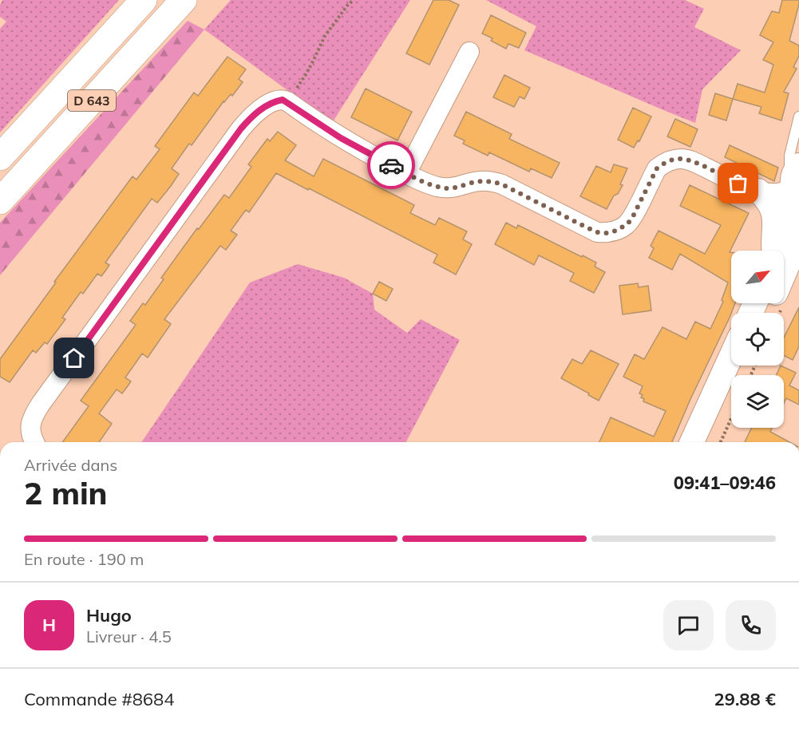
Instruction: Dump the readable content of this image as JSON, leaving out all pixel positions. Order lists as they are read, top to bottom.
{
  "streets": {
    "highway": ["D 643"]
  },
  "north": "top right",
  "page": {
    "heading": ["2 min", "Arrivée dans", "09:41–09:46"],
    "panel": [
      "Hugo",
      "Livreur · 4.5",
      "Commande #8684",
      "29.88 €"
    ],
    "bar": "En route · 190 m",
    "round": "H"
  }
}
